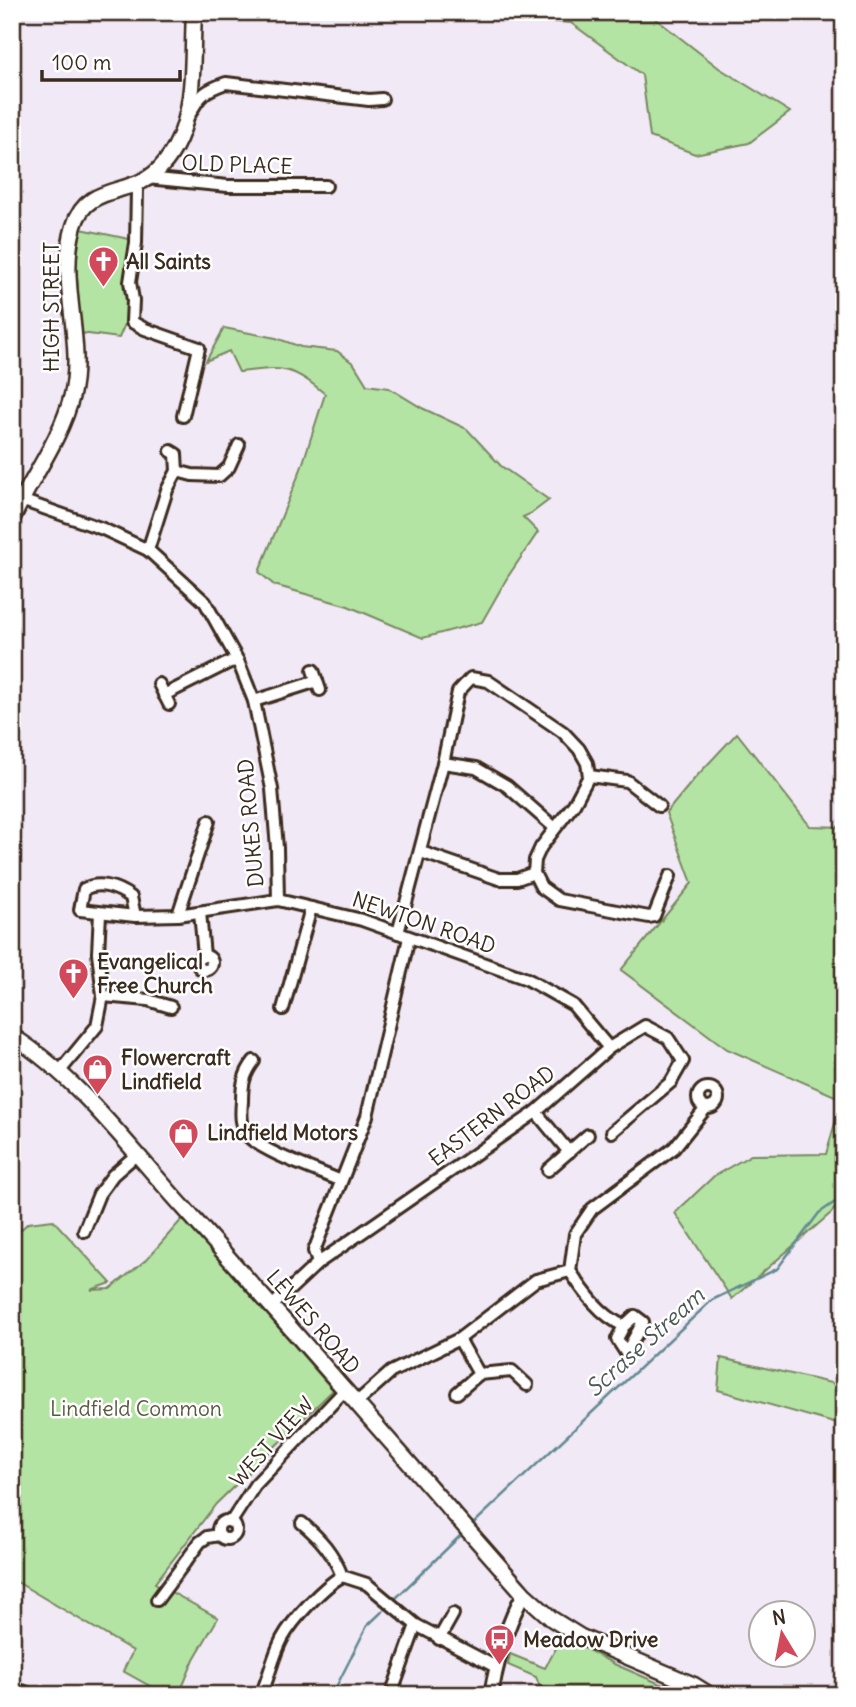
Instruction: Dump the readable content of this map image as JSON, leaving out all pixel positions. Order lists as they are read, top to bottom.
{
  "streets": {
    "main road": ["HIGH STREET", "LEWES ROAD"],
    "street": [
      "OLD PLACE",
      "DUKES ROAD",
      "NEWTON ROAD",
      "EASTERN ROAD",
      "WEST VIEW"
    ]
  },
  "crossings": [
    ["OLD PLACE", "HIGH STREET"],
    ["HIGH STREET", "DUKES ROAD"],
    ["DUKES ROAD", "NEWTON ROAD"],
    ["NEWTON ROAD", "EASTERN ROAD"],
    ["EASTERN ROAD", "LEWES ROAD"],
    ["LEWES ROAD", "WEST VIEW"]
  ],
  "water": ["Scrase Stream"],
  "parks": ["Lindfield Common"],
  "places": {
    "church": ["All Saints", "Evangelical Free Church"],
    "shop": ["Flowercraft Lindfield", "Lindfield Motors"],
    "bus stop": ["Meadow Drive"]
  },
  "scale_bar": "100 m",
  "north": "top"
}
